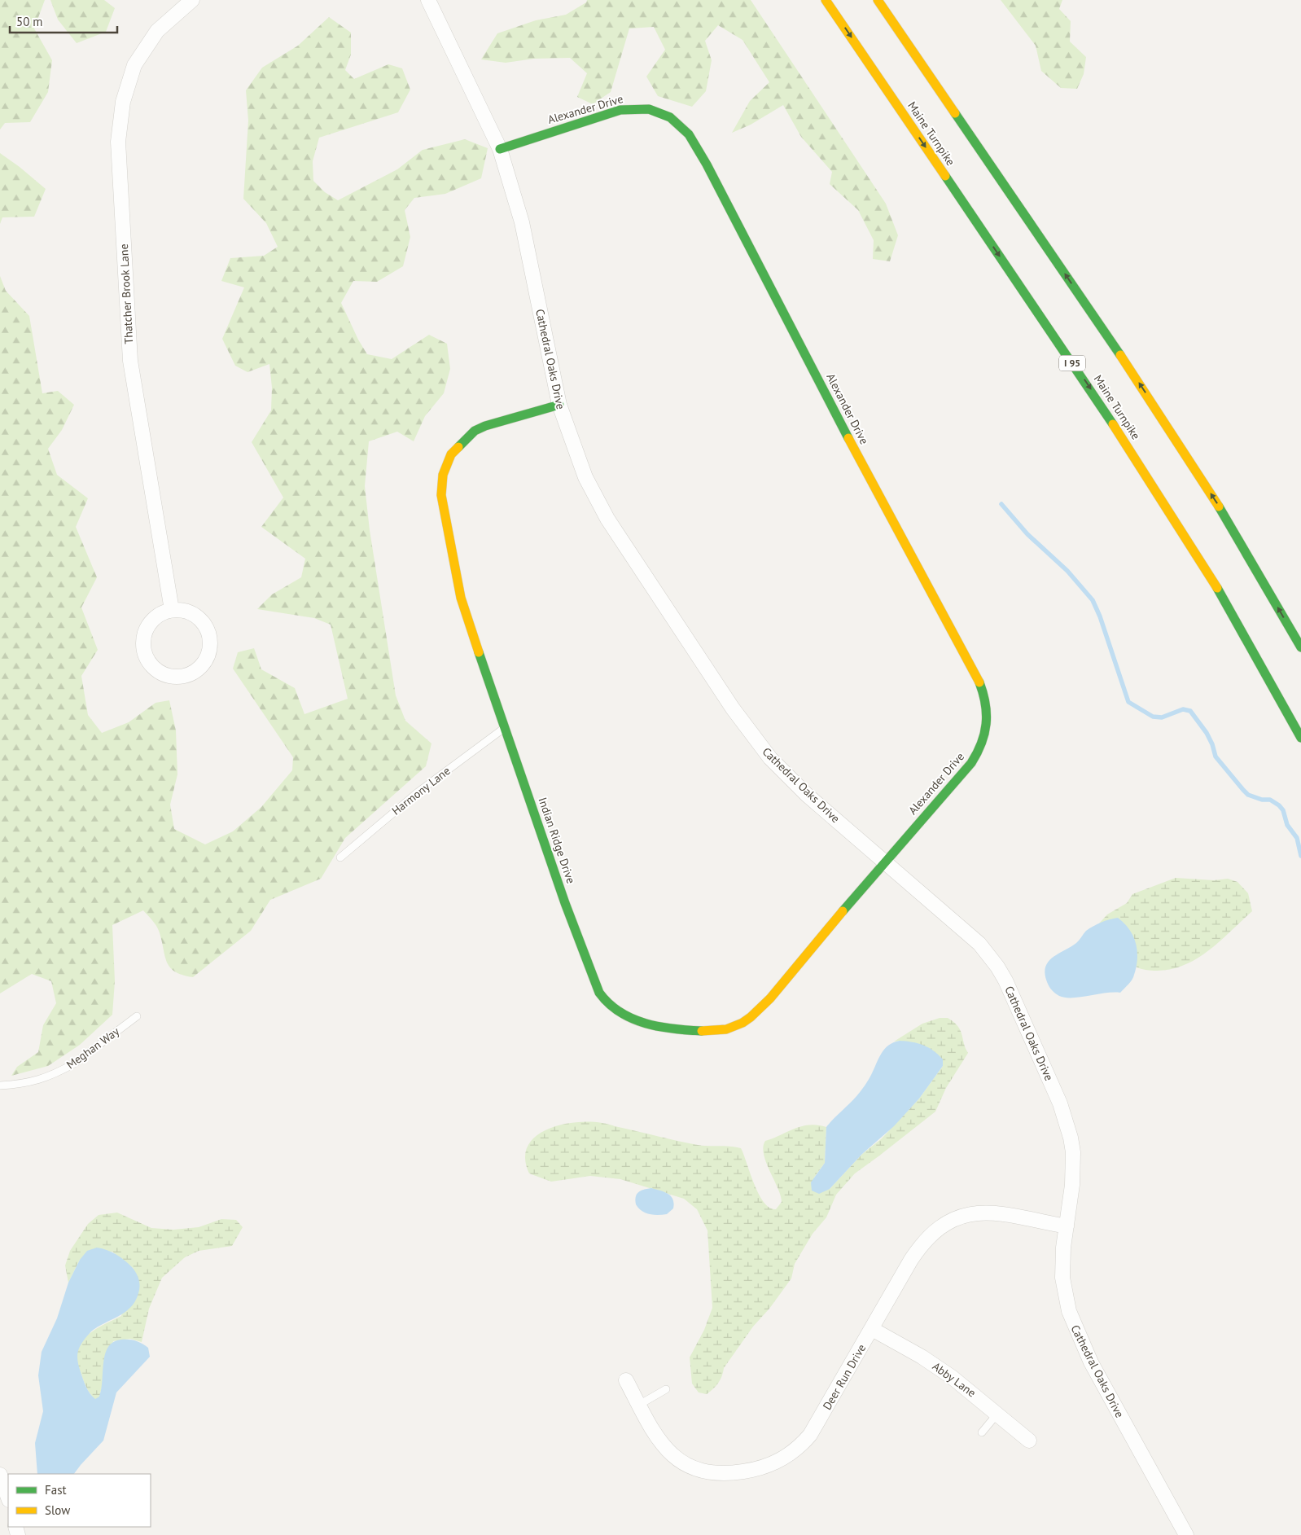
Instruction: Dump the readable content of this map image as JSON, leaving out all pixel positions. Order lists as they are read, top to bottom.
{
  "streets": {
    "main road": [
      "Alexander Drive",
      "Maine Turnpike",
      "I 95",
      "Indian Ridge Drive"
    ],
    "street": [
      "Thatcher Brook Lane",
      "Cathedral Oaks Drive",
      "Deer Run Drive",
      "Abby Lane"
    ],
    "lane": ["Harmony Lane", "Meghan Way"]
  },
  "crossings": [
    ["Alexander Drive", "Cathedral Oaks Drive"],
    ["Alexander Drive", "Indian Ridge Drive"],
    ["Cathedral Oaks Drive", "Indian Ridge Drive"],
    ["Cathedral Oaks Drive", "Deer Run Drive"],
    ["Harmony Lane", "Indian Ridge Drive"],
    ["Deer Run Drive", "Abby Lane"]
  ],
  "legend": ["Fast", "Slow"],
  "scale_bar": "50 m"
}
